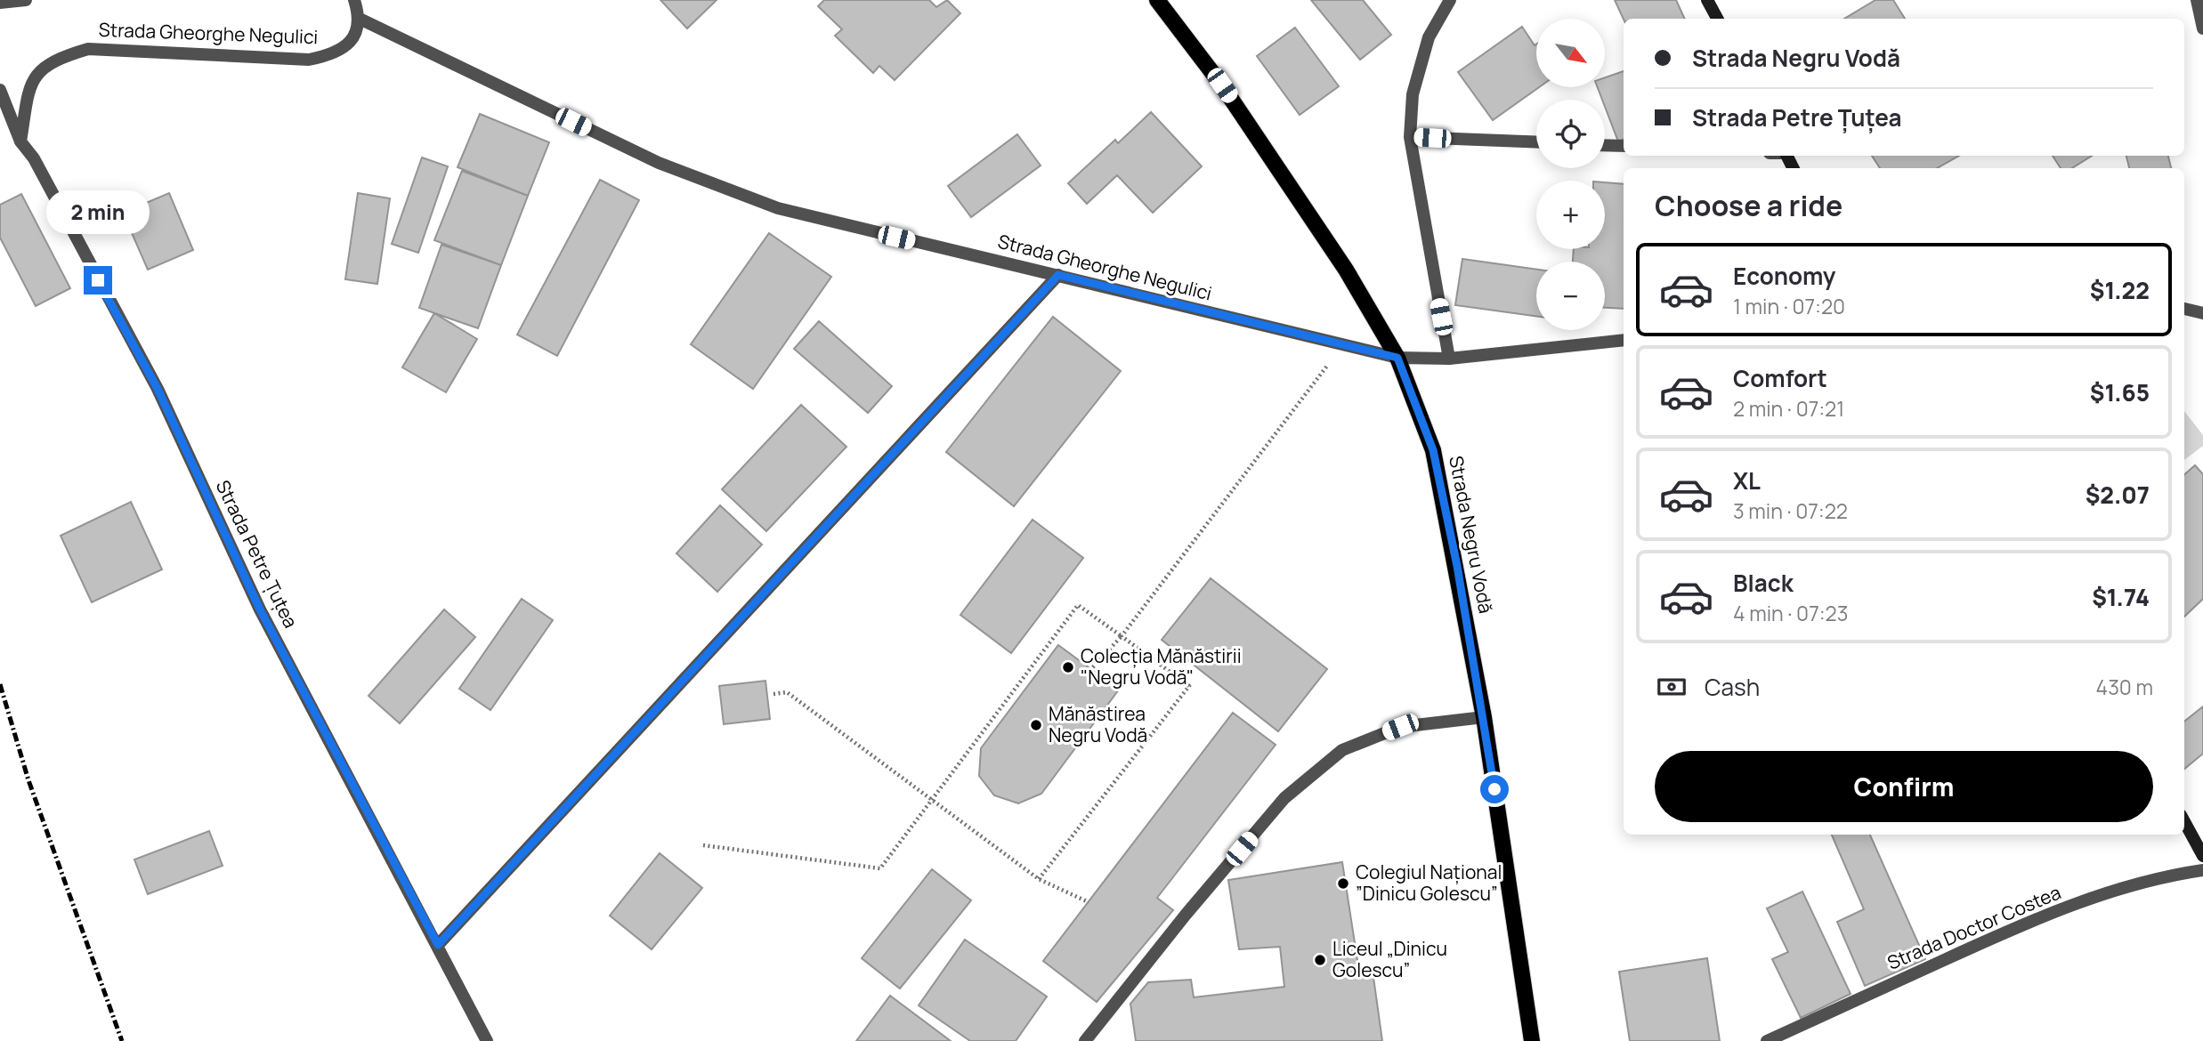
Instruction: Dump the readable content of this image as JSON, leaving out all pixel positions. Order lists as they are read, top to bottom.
{
  "streets": {
    "main road": ["Strada Negru Vodă"],
    "street": ["Strada Gheorghe Negulici", "Strada Petre Țuțea", "Strada Doctor Costea"]
  },
  "crossings": [
    ["Strada Gheorghe Negulici", "Strada Negru Vodă"],
    ["Strada Gheorghe Negulici", "Strada Petre Țuțea"]
  ],
  "places": [
    "Colecția Mănăstirii \"Negru Vodă\"",
    "Mănăstirea Negru Vodă",
    "Colegiul Național ”Dinicu Golescu”",
    "Liceul „Dinicu Golescu”"
  ],
  "north": "bottom right",
  "page": {
    "map_buttons": ["+", "−"],
    "banner": ["Strada Negru Vodă", "Strada Petre Țuțea"],
    "heading": "Choose a ride",
    "bubble": "2 min",
    "list": [
      {
        "name": "Economy",
        "note": "1 min · 07:20",
        "value": "$1.22"
      },
      {
        "name": "Comfort",
        "note": "2 min · 07:21",
        "value": "$1.65"
      },
      {
        "name": "XL",
        "note": "3 min · 07:22",
        "value": "$2.07"
      },
      {
        "name": "Black",
        "note": "4 min · 07:23",
        "value": "$1.74"
      }
    ],
    "pay": ["Cash", "430 m"],
    "buttons": "Confirm"
  }
}
